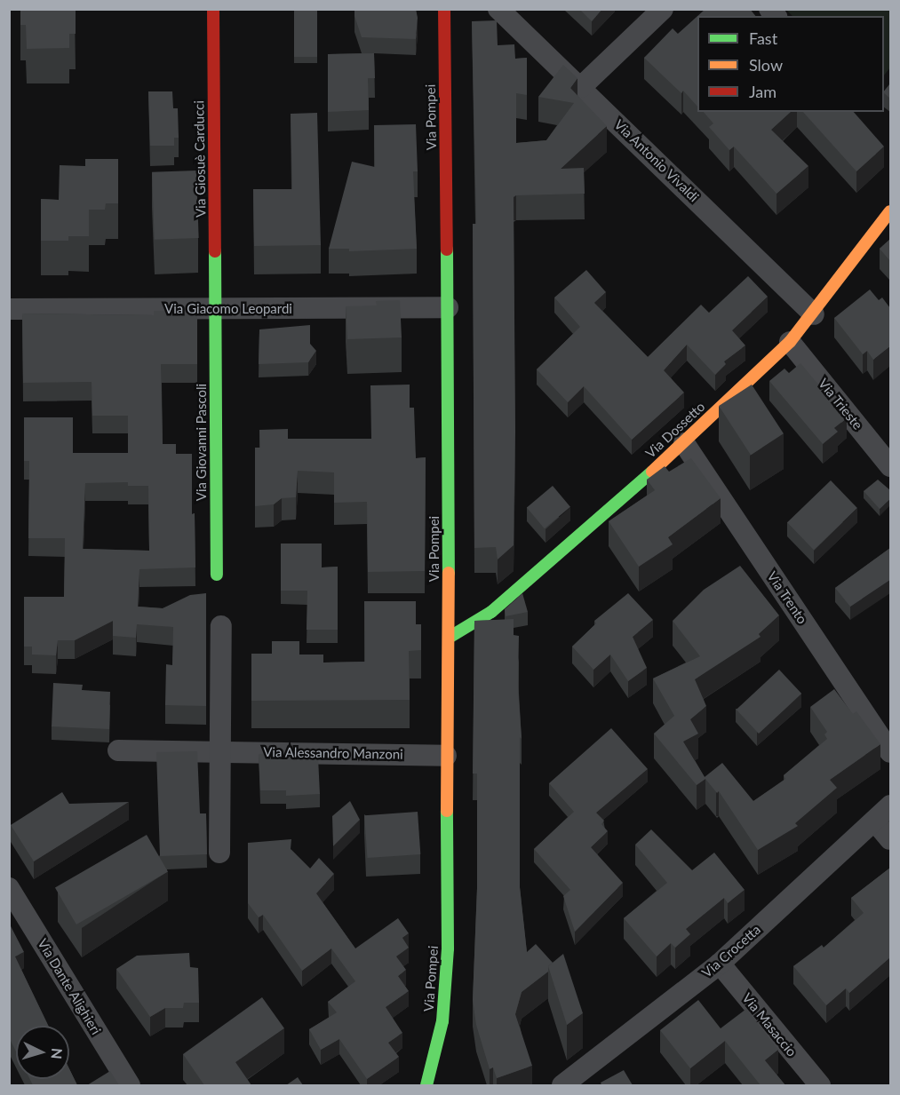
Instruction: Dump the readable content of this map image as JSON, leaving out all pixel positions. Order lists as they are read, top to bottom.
{
  "streets": {
    "street": [
      "Via Pompei",
      "Via Giosuè Carducci",
      "Via Antonio Vivaldi",
      "Via Giacomo Leopardi",
      "Via Trieste",
      "Via Dossetto",
      "Via Giovanni Pascoli",
      "Via Trento",
      "Via Alessandro Manzoni",
      "Via Crocetta",
      "Via Dante Alighieri",
      "Via Masaccio"
    ]
  },
  "crossings": [
    ["Via Pompei", "Via Giacomo Leopardi"],
    ["Via Pompei", "Via Dossetto"],
    ["Via Pompei", "Via Alessandro Manzoni"],
    ["Via Giosuè Carducci", "Via Giacomo Leopardi"],
    ["Via Giosuè Carducci", "Via Giovanni Pascoli"],
    ["Via Antonio Vivaldi", "Via Dossetto"],
    ["Via Giacomo Leopardi", "Via Giovanni Pascoli"],
    ["Via Trieste", "Via Dossetto"],
    ["Via Dossetto", "Via Trento"],
    ["Via Crocetta", "Via Masaccio"]
  ],
  "legend": ["Fast", "Slow", "Jam"],
  "north": "right"
}
